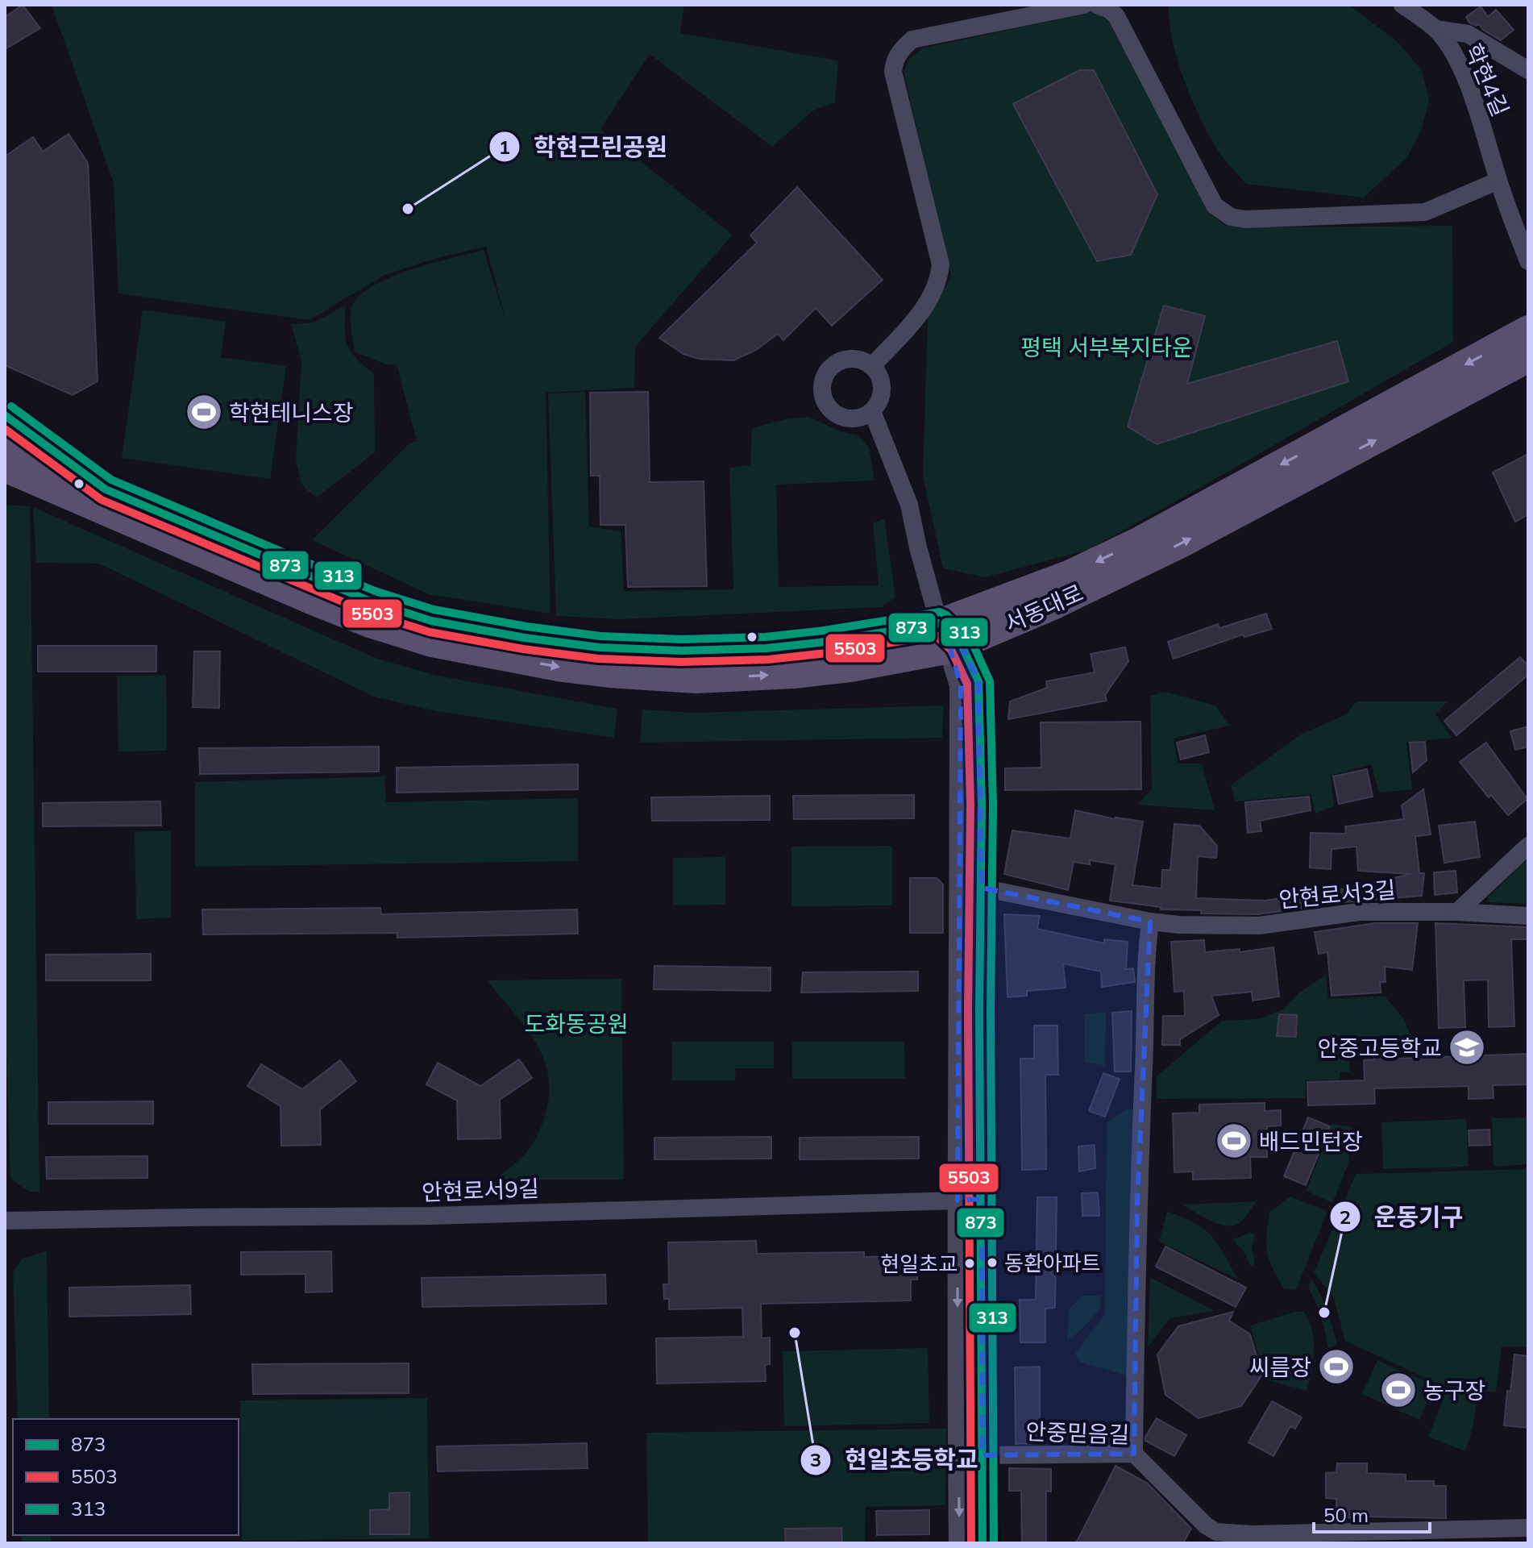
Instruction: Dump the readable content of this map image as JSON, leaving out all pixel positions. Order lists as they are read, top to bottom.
{
  "streets": {
    "main road": ["서동대로"],
    "street": [
      "학현4길",
      "안현로서3길",
      "안현로서9길",
      "안중믿음길"
    ]
  },
  "parks": ["평택 서부복지타운", "도화동공원"],
  "places": {
    "other": [
      "학현근린공원",
      "동환아파트",
      "현일초교",
      "운동기구",
      "현일초등학교"
    ],
    "sports": [
      "학현테니스장",
      "배드민턴장",
      "씨름장",
      "농구장"
    ],
    "school or university": ["안중고등학교"]
  },
  "lines": ["transit line 313", "transit line 873", "transit line 5503"],
  "legend": ["873", "5503", "313"],
  "scale_bar": "50 m"
}
